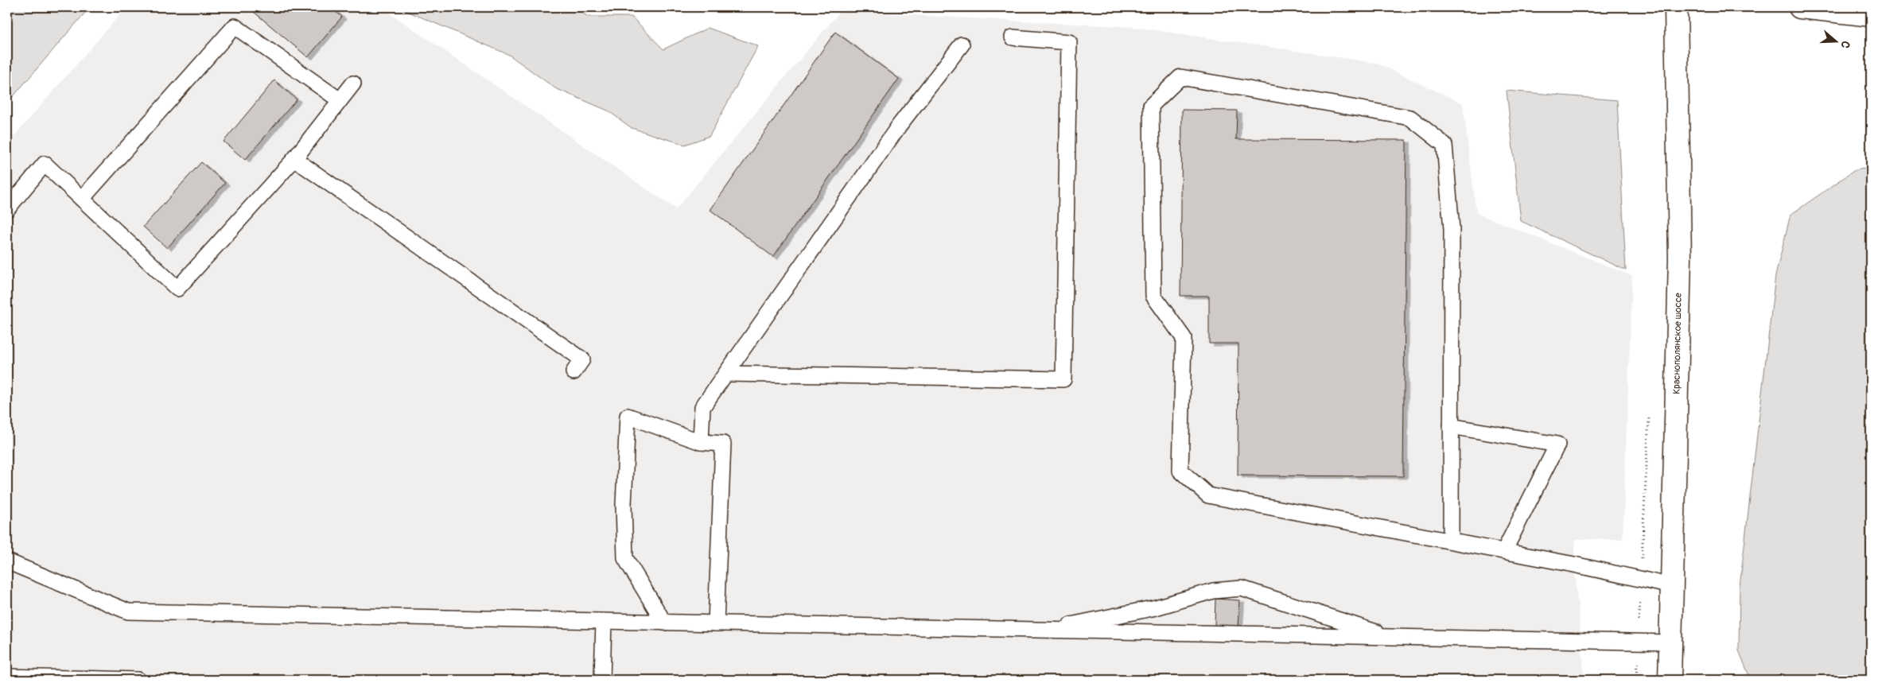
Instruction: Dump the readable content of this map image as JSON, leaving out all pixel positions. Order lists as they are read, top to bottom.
{
  "streets": {
    "main road": ["Краснополянское шоссе"]
  },
  "north": "right"
}
